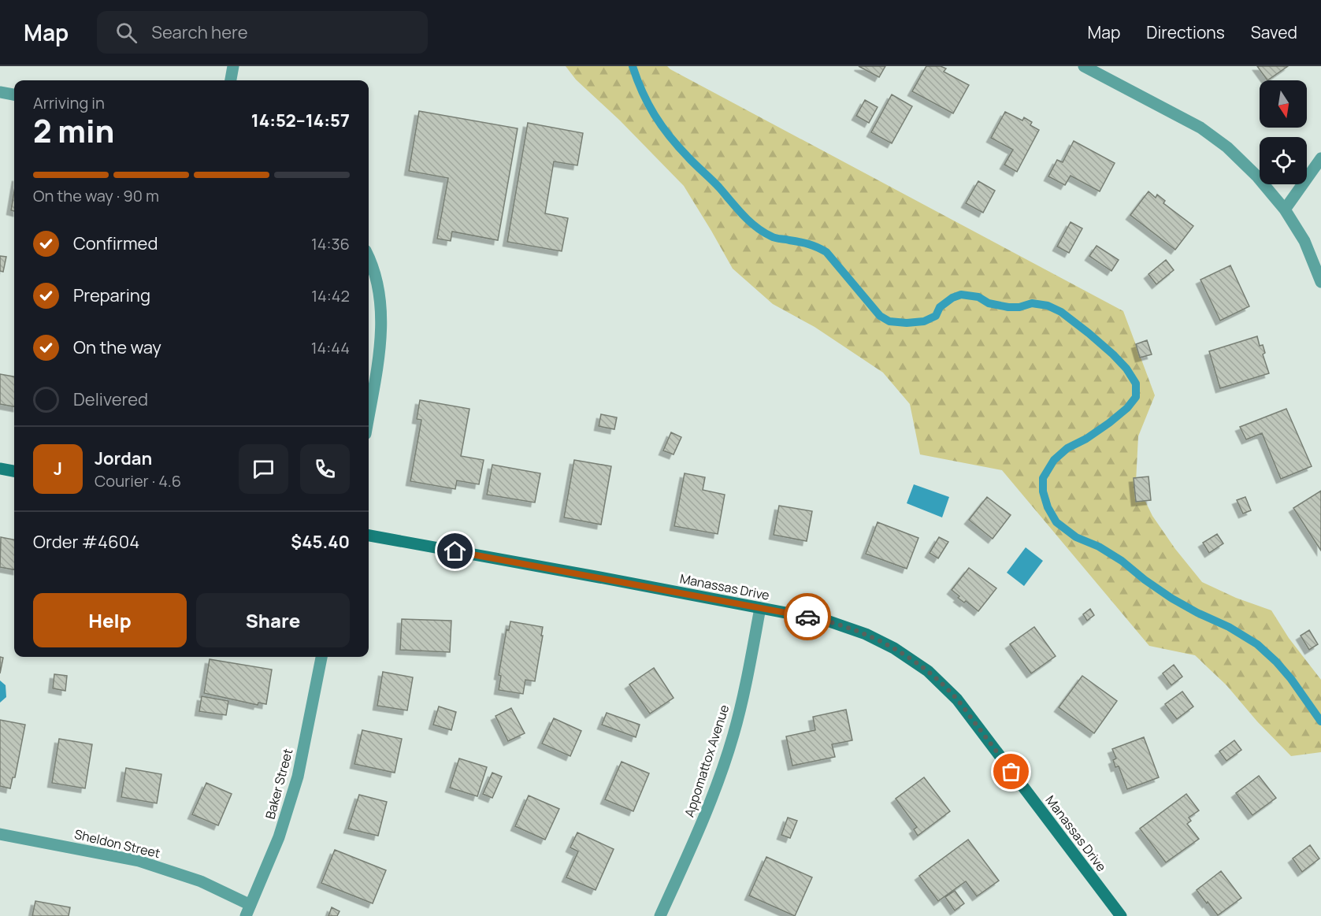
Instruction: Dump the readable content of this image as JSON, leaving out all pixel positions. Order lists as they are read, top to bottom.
{
  "streets": {
    "main road": ["Manassas Drive"],
    "street": ["Appomattox Avenue", "Baker Street", "Sheldon Street"]
  },
  "crossings": [
    ["Manassas Drive", "Appomattox Avenue"],
    ["Baker Street", "Sheldon Street"]
  ],
  "north": "bottom",
  "page": {
    "header": "Map",
    "search": "Search here",
    "nav": ["Map", "Directions", "Saved"],
    "heading": ["2 min", "Arriving in", "14:52–14:57"],
    "panel": [
      "Jordan",
      "Courier · 4.6",
      "Order #4604",
      "$45.40"
    ],
    "bar": "On the way · 90 m",
    "list": [
      ["Confirmed", "14:36"],
      ["Preparing", "14:42"],
      ["On the way", "14:44"],
      "Delivered"
    ],
    "round": "J",
    "buttons": ["Help", "Share"]
  }
}
